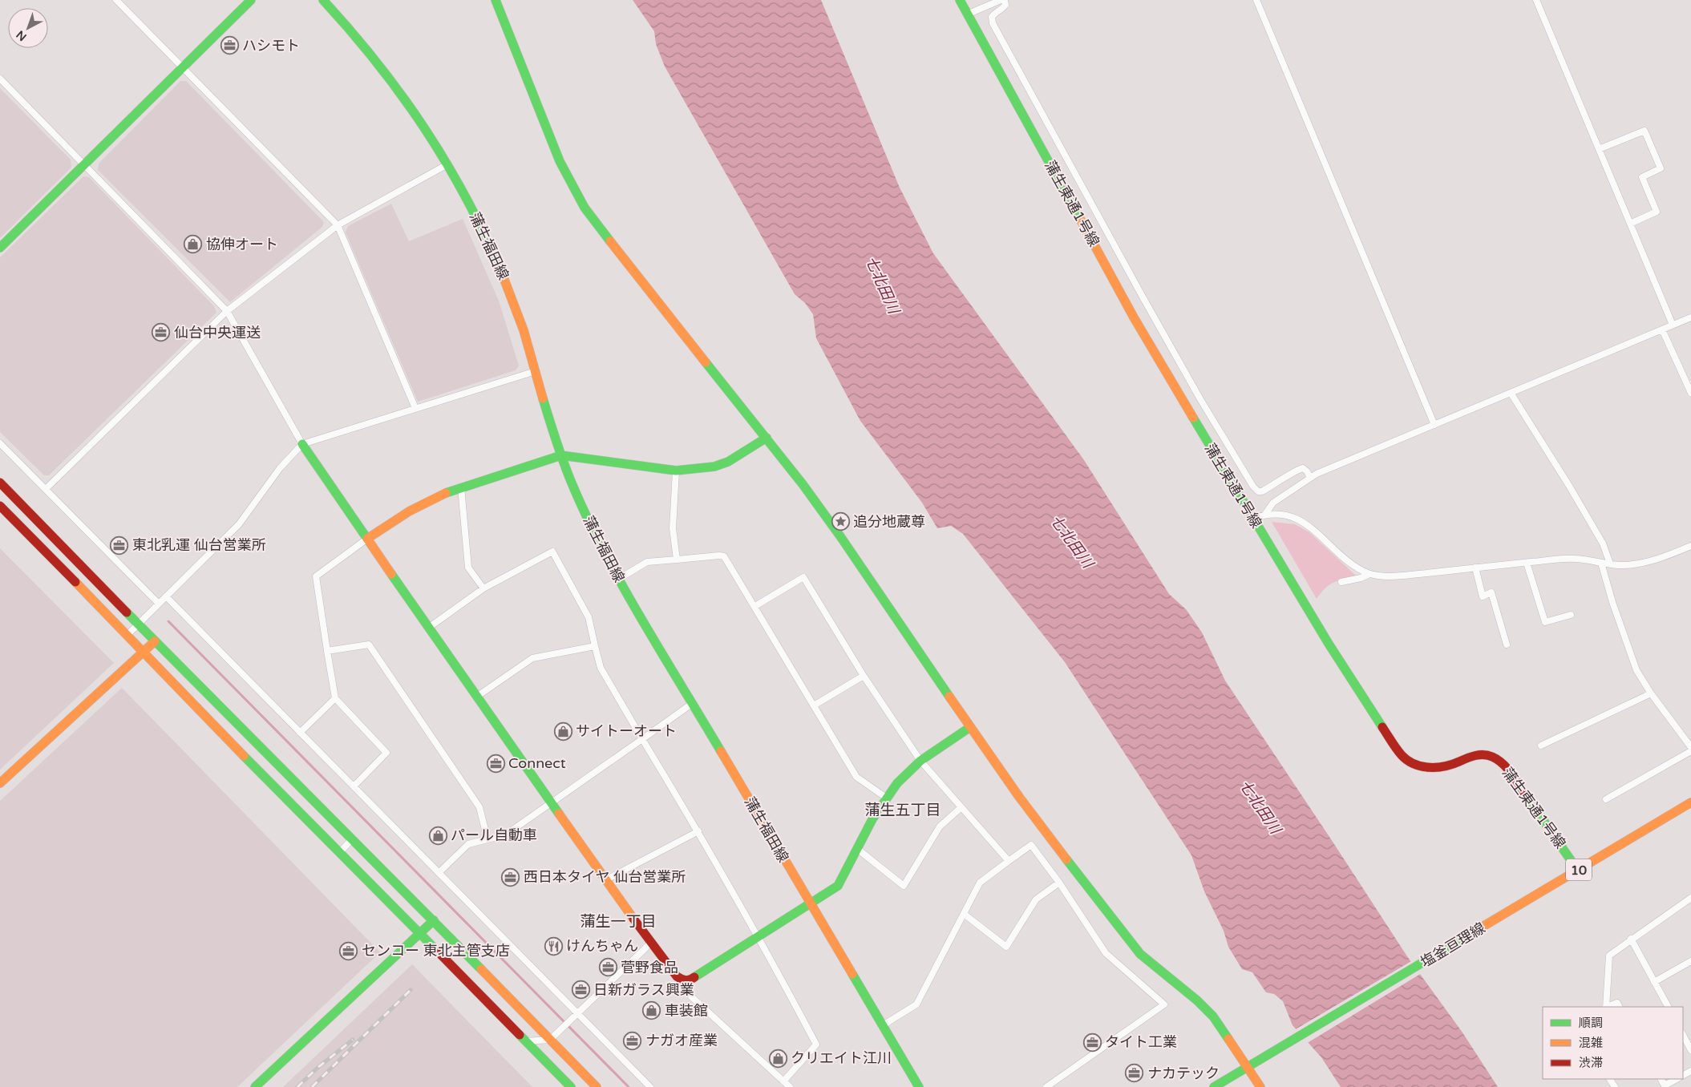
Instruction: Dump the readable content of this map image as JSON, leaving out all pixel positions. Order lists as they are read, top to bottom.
{
  "streets": {
    "street": [
      "蒲生東通1号線",
      "蒲生福田線",
      "10",
      "塩釜亘理線"
    ]
  },
  "crossings": [
    ["蒲生東通1号線", "塩釜亘理線"]
  ],
  "districts": ["蒲生五丁目", "蒲生一丁目"],
  "water": ["七北田川"],
  "places": {
    "office": [
      "ハシモト",
      "仙台中央運送",
      "東北乳運 仙台営業所",
      "Connect",
      "西日本タイヤ 仙台営業所",
      "センコー 東北主管支店",
      "菅野食品",
      "日新ガラス興業",
      "ナガオ産業",
      "タイト工業",
      "ナカテック"
    ],
    "shop": [
      "協伸オート",
      "サイトーオート",
      "パール自動車",
      "車装館",
      "クリエイト江川"
    ],
    "place": ["追分地蔵尊"],
    "restaurant": ["けんちゃん"]
  },
  "legend": ["順調", "混雑", "渋滞"],
  "north": "bottom left"
}
